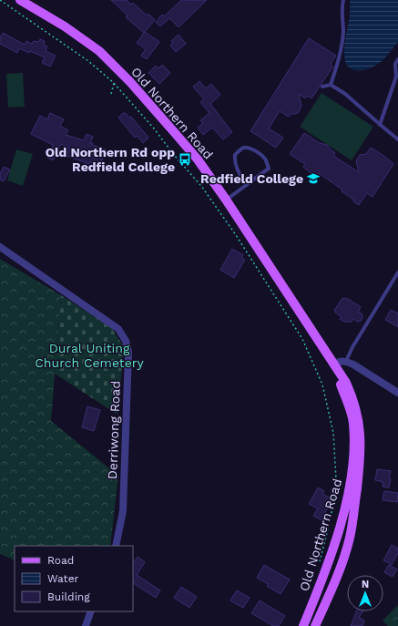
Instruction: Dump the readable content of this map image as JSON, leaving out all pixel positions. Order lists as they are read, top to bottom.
{
  "streets": {
    "main road": ["Old Northern Road"],
    "street": ["Derriwong Road"]
  },
  "parks": ["Dural Uniting Church Cemetery"],
  "places": {
    "bus stop": ["Old Northern Rd opp Redfield College"],
    "school or university": ["Redfield College"]
  },
  "legend": ["Road", "Water", "Building"],
  "north": "top"
}
